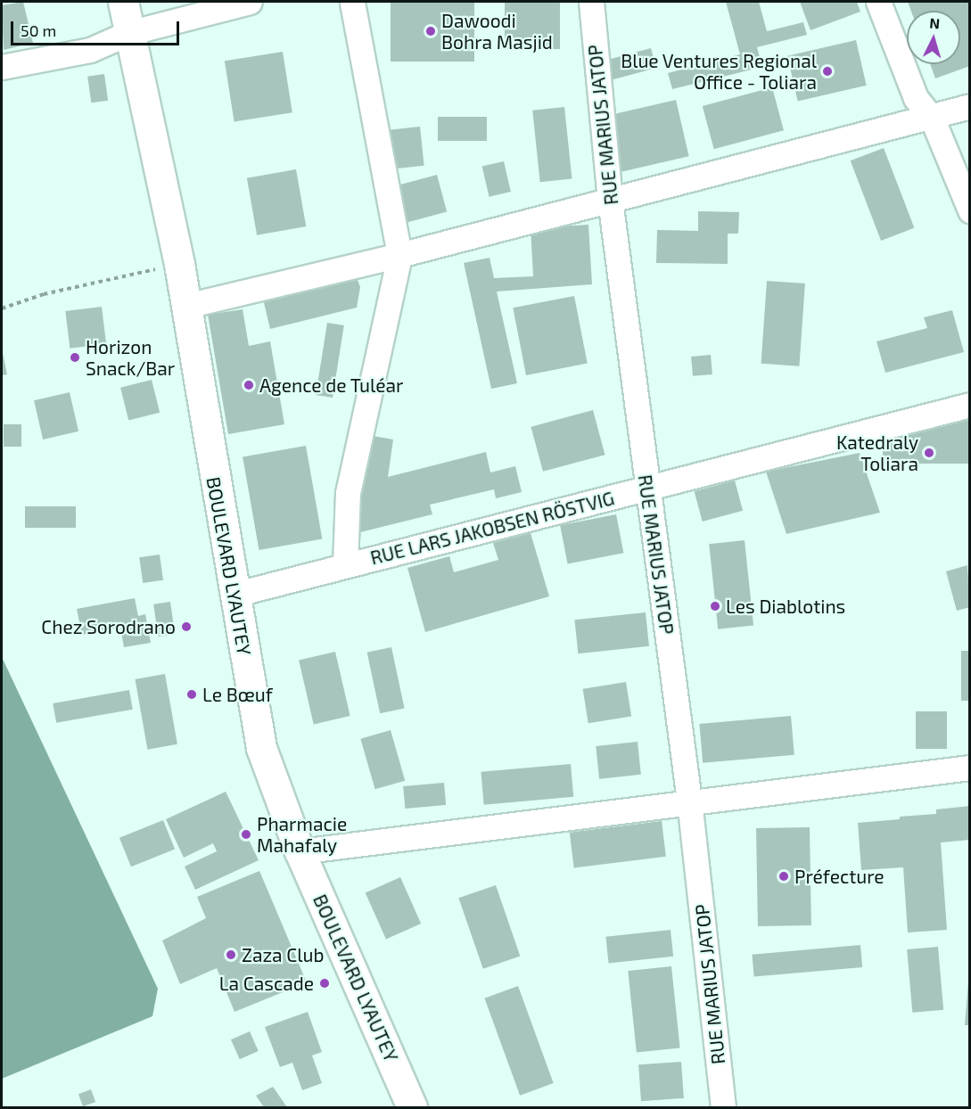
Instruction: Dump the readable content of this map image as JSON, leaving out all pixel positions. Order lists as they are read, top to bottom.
{
  "streets": {
    "street": ["RUE MARIUS JATOP", "RUE LARS JAKOBSEN RÖSTVIG", "BOULEVARD LYAUTEY"]
  },
  "crossings": [
    ["RUE MARIUS JATOP", "RUE LARS JAKOBSEN RÖSTVIG"],
    ["RUE LARS JAKOBSEN RÖSTVIG", "BOULEVARD LYAUTEY"]
  ],
  "places": [
    "Dawoodi Bohra Masjid",
    "Blue Ventures Regional Office - Toliara",
    "Horizon Snack/Bar",
    "Agence de Tuléar",
    "Katedraly Toliara",
    "Les Diablotins",
    "Chez Sorodrano",
    "Le Bœuf",
    "Pharmacie Mahafaly",
    "Préfecture",
    "Zaza Club",
    "La Cascade"
  ],
  "scale_bar": "50 m",
  "north": "top"
}
